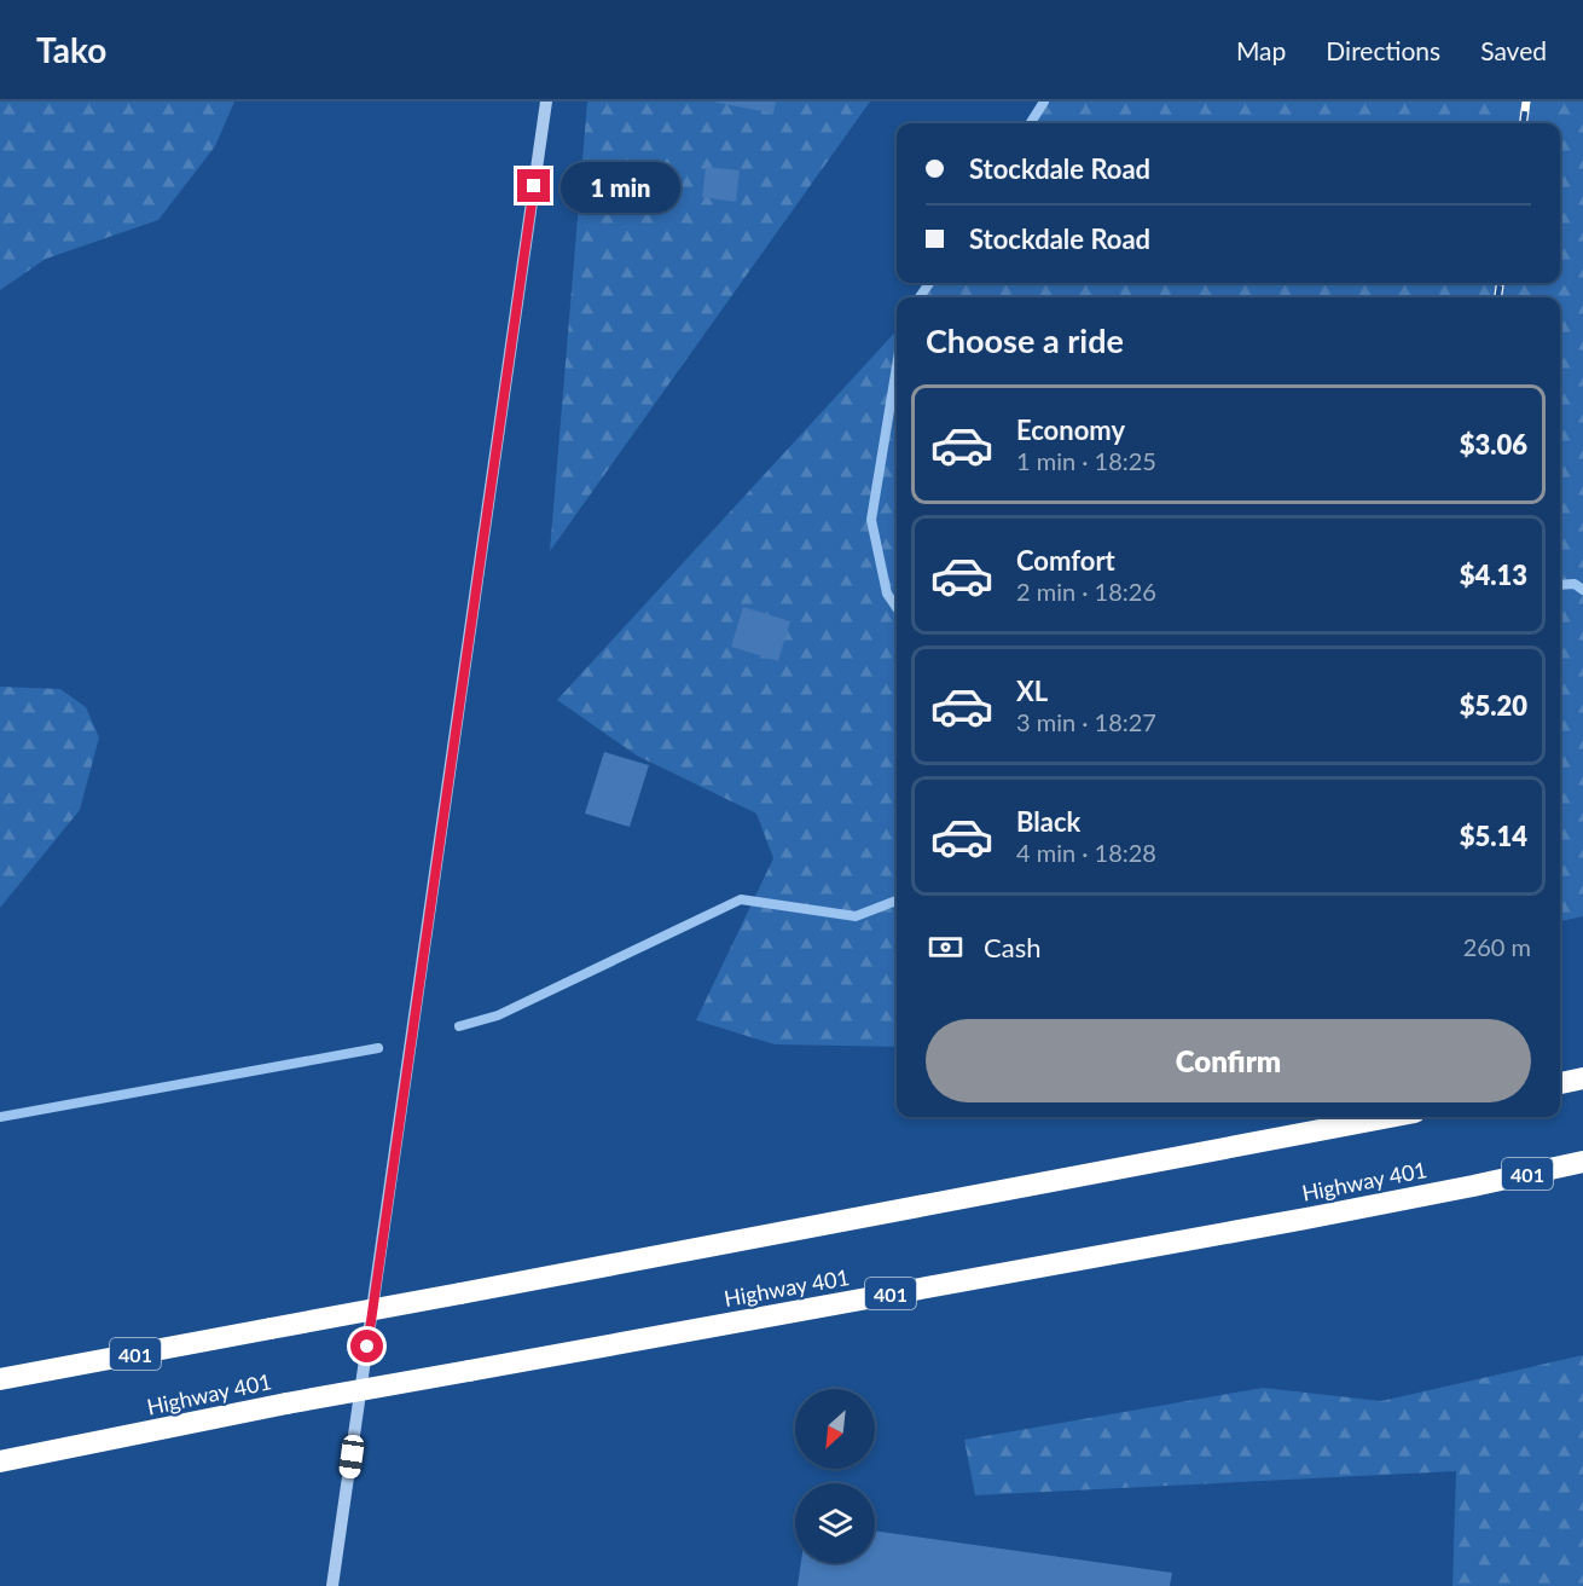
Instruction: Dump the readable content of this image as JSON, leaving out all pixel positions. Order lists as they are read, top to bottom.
{
  "streets": {
    "highway": ["401", "Highway 401"]
  },
  "north": "bottom left",
  "page": {
    "header": "Tako",
    "nav": ["Map", "Directions", "Saved"],
    "banner": ["Stockdale Road", "Stockdale Road"],
    "bubble": "1 min",
    "heading": "Choose a ride",
    "list": [
      {
        "name": "Economy",
        "note": "1 min · 18:25",
        "value": "$3.06"
      },
      {
        "name": "Comfort",
        "note": "2 min · 18:26",
        "value": "$4.13"
      },
      {
        "name": "XL",
        "note": "3 min · 18:27",
        "value": "$5.20"
      },
      {
        "name": "Black",
        "note": "4 min · 18:28",
        "value": "$5.14"
      }
    ],
    "pay": ["Cash", "260 m"],
    "buttons": "Confirm"
  }
}
